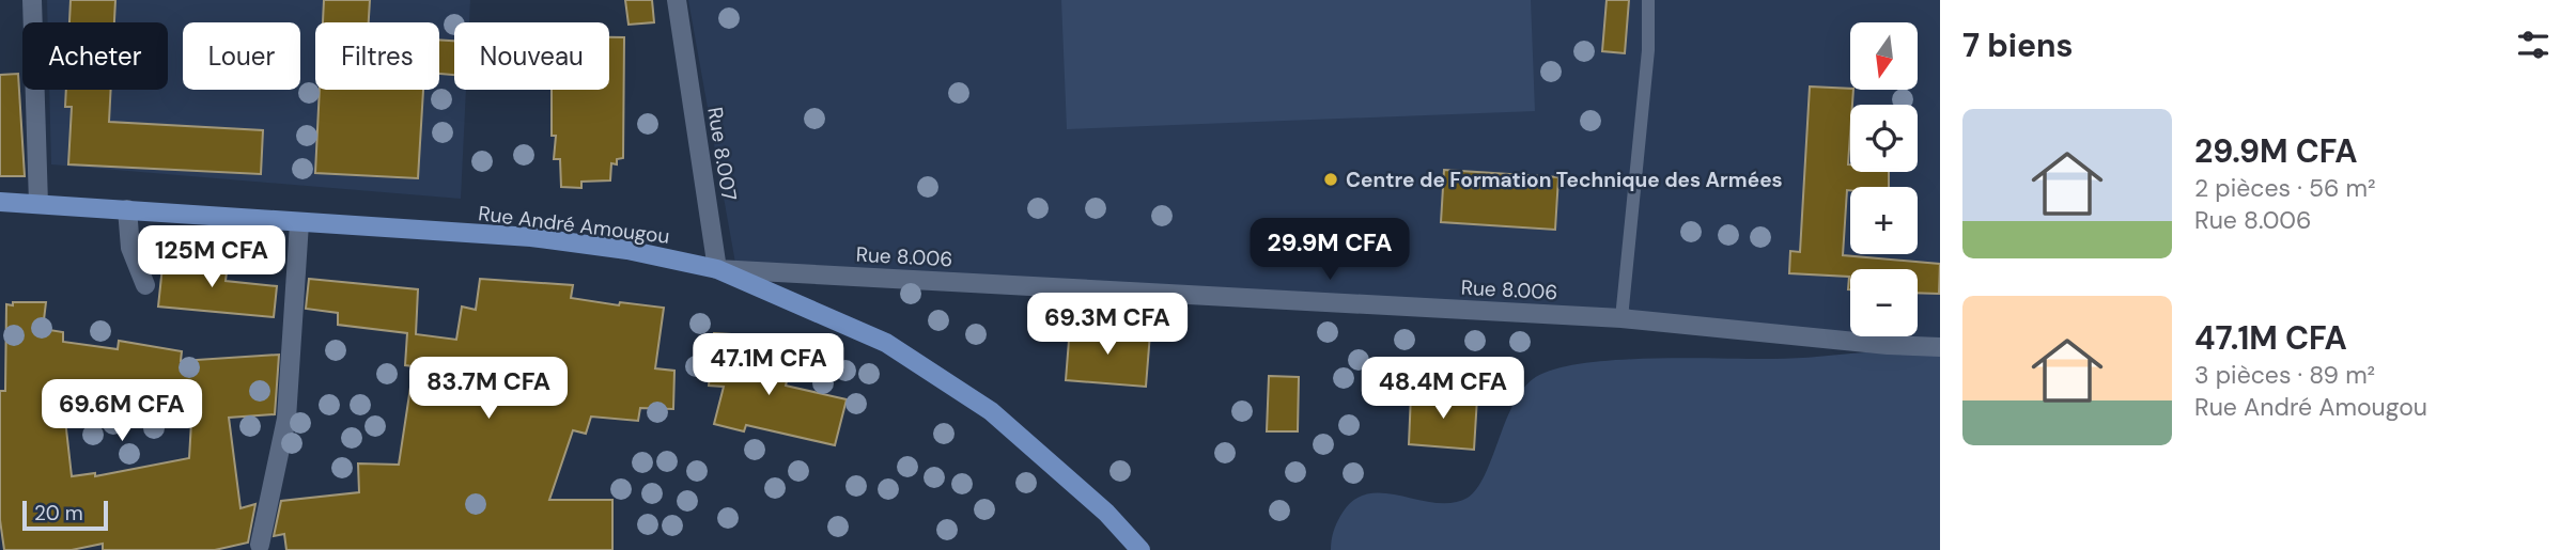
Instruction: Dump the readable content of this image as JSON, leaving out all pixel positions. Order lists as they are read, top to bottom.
{
  "streets": {
    "main road": ["Rue André Amougou"],
    "street": ["Rue 8.007", "Rue 8.006"]
  },
  "crossings": [
    ["Rue 8.007", "Rue André Amougou"],
    ["Rue 8.007", "Rue 8.006"],
    ["Rue André Amougou", "Rue 8.006"]
  ],
  "places": ["Centre de Formation Technique des Armées"],
  "scale_bar": "20 m",
  "north": "bottom",
  "page": {
    "heading": "7 biens",
    "map_buttons": ["+", "−"],
    "chip": [
      "Acheter",
      "Louer",
      "Filtres",
      "Nouveau"
    ],
    "list": [
      {
        "name": "29.9M CFA",
        "note": "2 pièces · 56 m² · Rue 8.006"
      },
      {
        "name": "47.1M CFA",
        "note": "3 pièces · 89 m² · Rue André Amougou"
      }
    ],
    "price": [
      "29.9M CFA",
      "125M CFA",
      "69.3M CFA",
      "47.1M CFA",
      "83.7M CFA",
      "48.4M CFA",
      "69.6M CFA"
    ],
    "scale": "20 m"
  }
}
